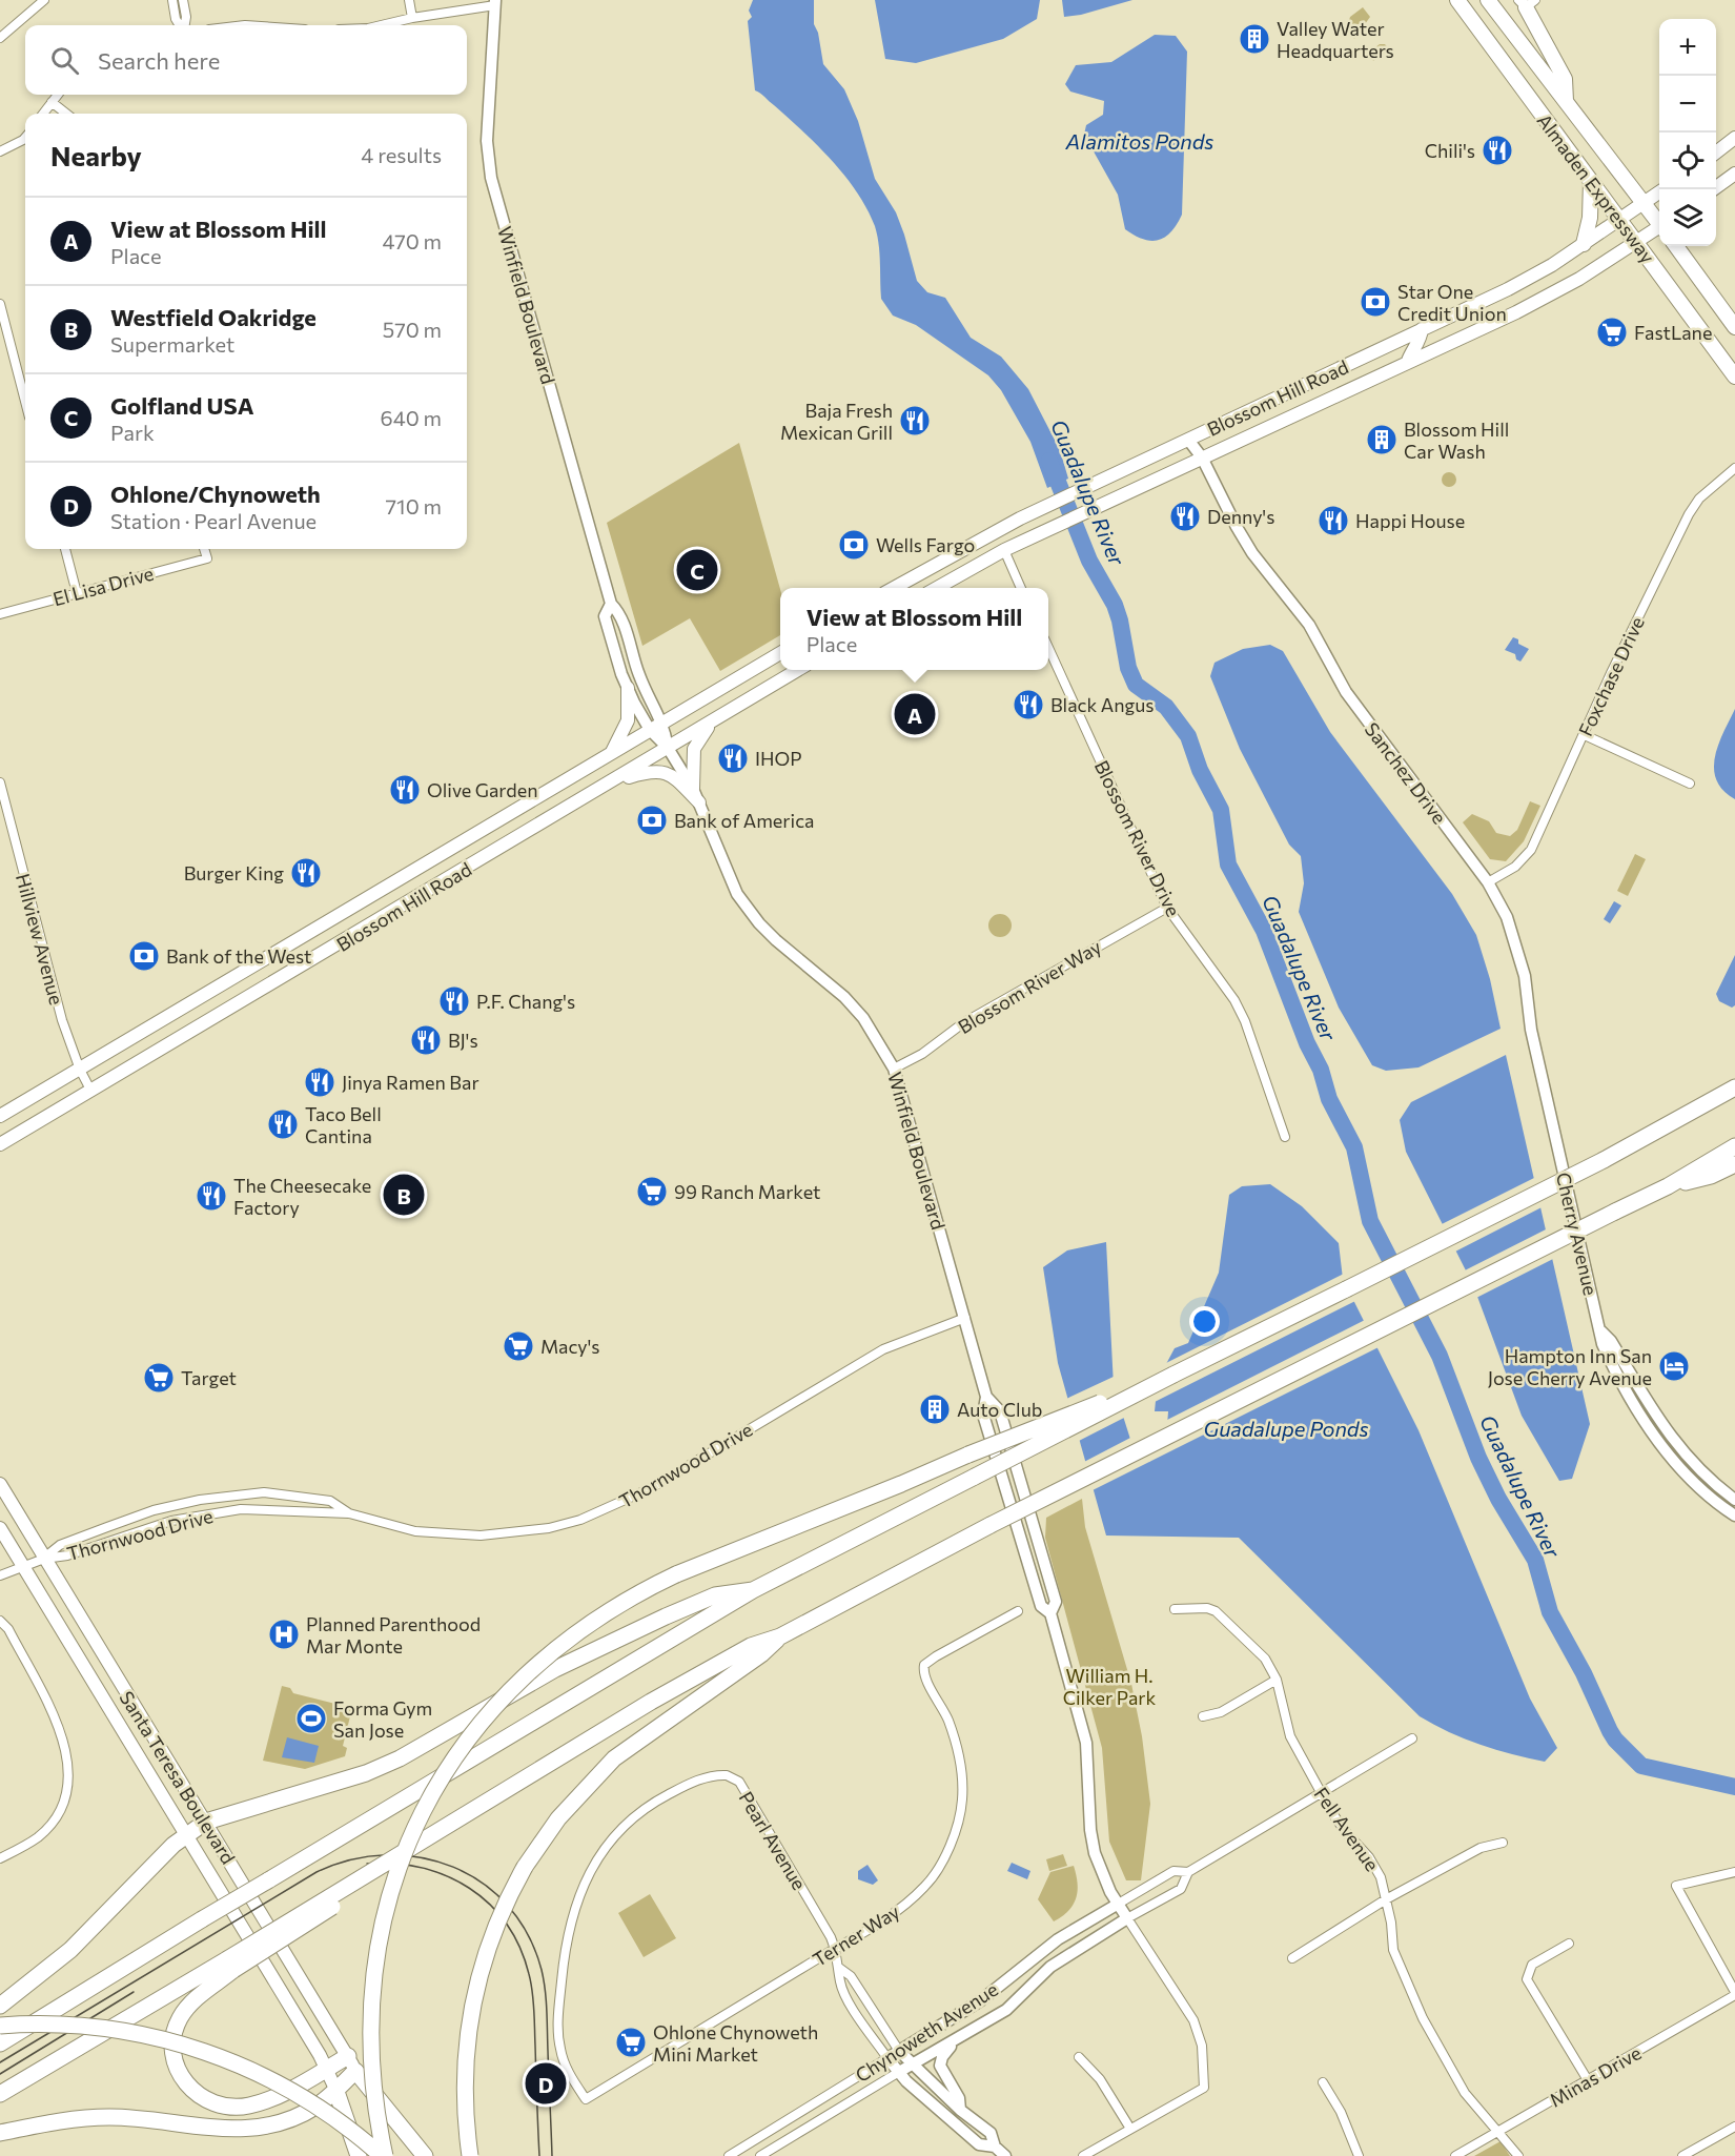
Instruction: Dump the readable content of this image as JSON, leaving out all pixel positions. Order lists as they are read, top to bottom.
{
  "streets": {
    "main road": ["Almaden Expressway", "Blossom Hill Road", "Santa Teresa Boulevard"],
    "street": [
      "Winfield Boulevard",
      "El Lisa Drive",
      "Foxchase Drive",
      "Sanchez Drive",
      "Blossom River Drive",
      "Hillview Avenue",
      "Blossom River Way",
      "Cherry Avenue",
      "Thornwood Drive",
      "Fell Avenue",
      "Pearl Avenue",
      "Terner Way",
      "Chynoweth Avenue",
      "Minas Drive"
    ]
  },
  "crossings": [
    ["Almaden Expressway", "Blossom Hill Road"],
    ["Winfield Boulevard", "Blossom Hill Road"],
    ["Winfield Boulevard", "Blossom River Way"],
    ["Winfield Boulevard", "Thornwood Drive"],
    ["Winfield Boulevard", "Chynoweth Avenue"],
    ["Blossom Hill Road", "Sanchez Drive"],
    ["Blossom Hill Road", "Hillview Avenue"],
    ["Foxchase Drive", "Sanchez Drive"],
    ["Sanchez Drive", "Cherry Avenue"],
    ["Blossom River Drive", "Blossom River Way"],
    ["Thornwood Drive", "Santa Teresa Boulevard"],
    ["Fell Avenue", "Chynoweth Avenue"],
    ["Fell Avenue", "Minas Drive"],
    ["Pearl Avenue", "Terner Way"],
    ["Pearl Avenue", "Chynoweth Avenue"]
  ],
  "water": ["Alamitos Ponds", "Guadalupe River", "Guadalupe Ponds"],
  "parks": ["William H. Cilker Park"],
  "places": {
    "building": ["Valley Water Headquarters", "Blossom Hill Car Wash", "Auto Club"],
    "restaurant": [
      "Chili's",
      "Baja Fresh Mexican Grill",
      "Denny's",
      "Happi House",
      "Black Angus",
      "IHOP",
      "Olive Garden",
      "Burger King",
      "P.F. Chang's",
      "BJ's",
      "Jinya Ramen Bar",
      "Taco Bell Cantina",
      "The Cheesecake Factory"
    ],
    "bank": [
      "Star One Credit Union",
      "Wells Fargo",
      "Bank of America",
      "Bank of the West"
    ],
    "supermarket": [
      "FastLane",
      "99 Ranch Market",
      "Macy's",
      "Target",
      "Ohlone Chynoweth Mini Market"
    ],
    "hotel": ["Hampton Inn San Jose Cherry Avenue"],
    "hospital": ["Planned Parenthood Mar Monte"],
    "sports": ["Forma Gym San Jose"]
  },
  "page": {
    "map_buttons": ["+", "−"],
    "search": "Search here",
    "heading": ["Nearby", "4 results"],
    "list": [
      {
        "mark": "A",
        "name": "View at Blossom Hill",
        "note": "Place",
        "value": "470 m"
      },
      {
        "mark": "B",
        "name": "Westfield Oakridge",
        "note": "Supermarket",
        "value": "570 m"
      },
      {
        "mark": "C",
        "name": "Golfland USA",
        "note": "Park",
        "value": "640 m"
      },
      {
        "mark": "D",
        "name": "Ohlone/Chynoweth",
        "note": "Station · Pearl Avenue",
        "value": "710 m"
      }
    ],
    "pins": [
      "C",
      "A",
      "B",
      "D"
    ],
    "popup": ["View at Blossom Hill", "Place"]
  }
}
